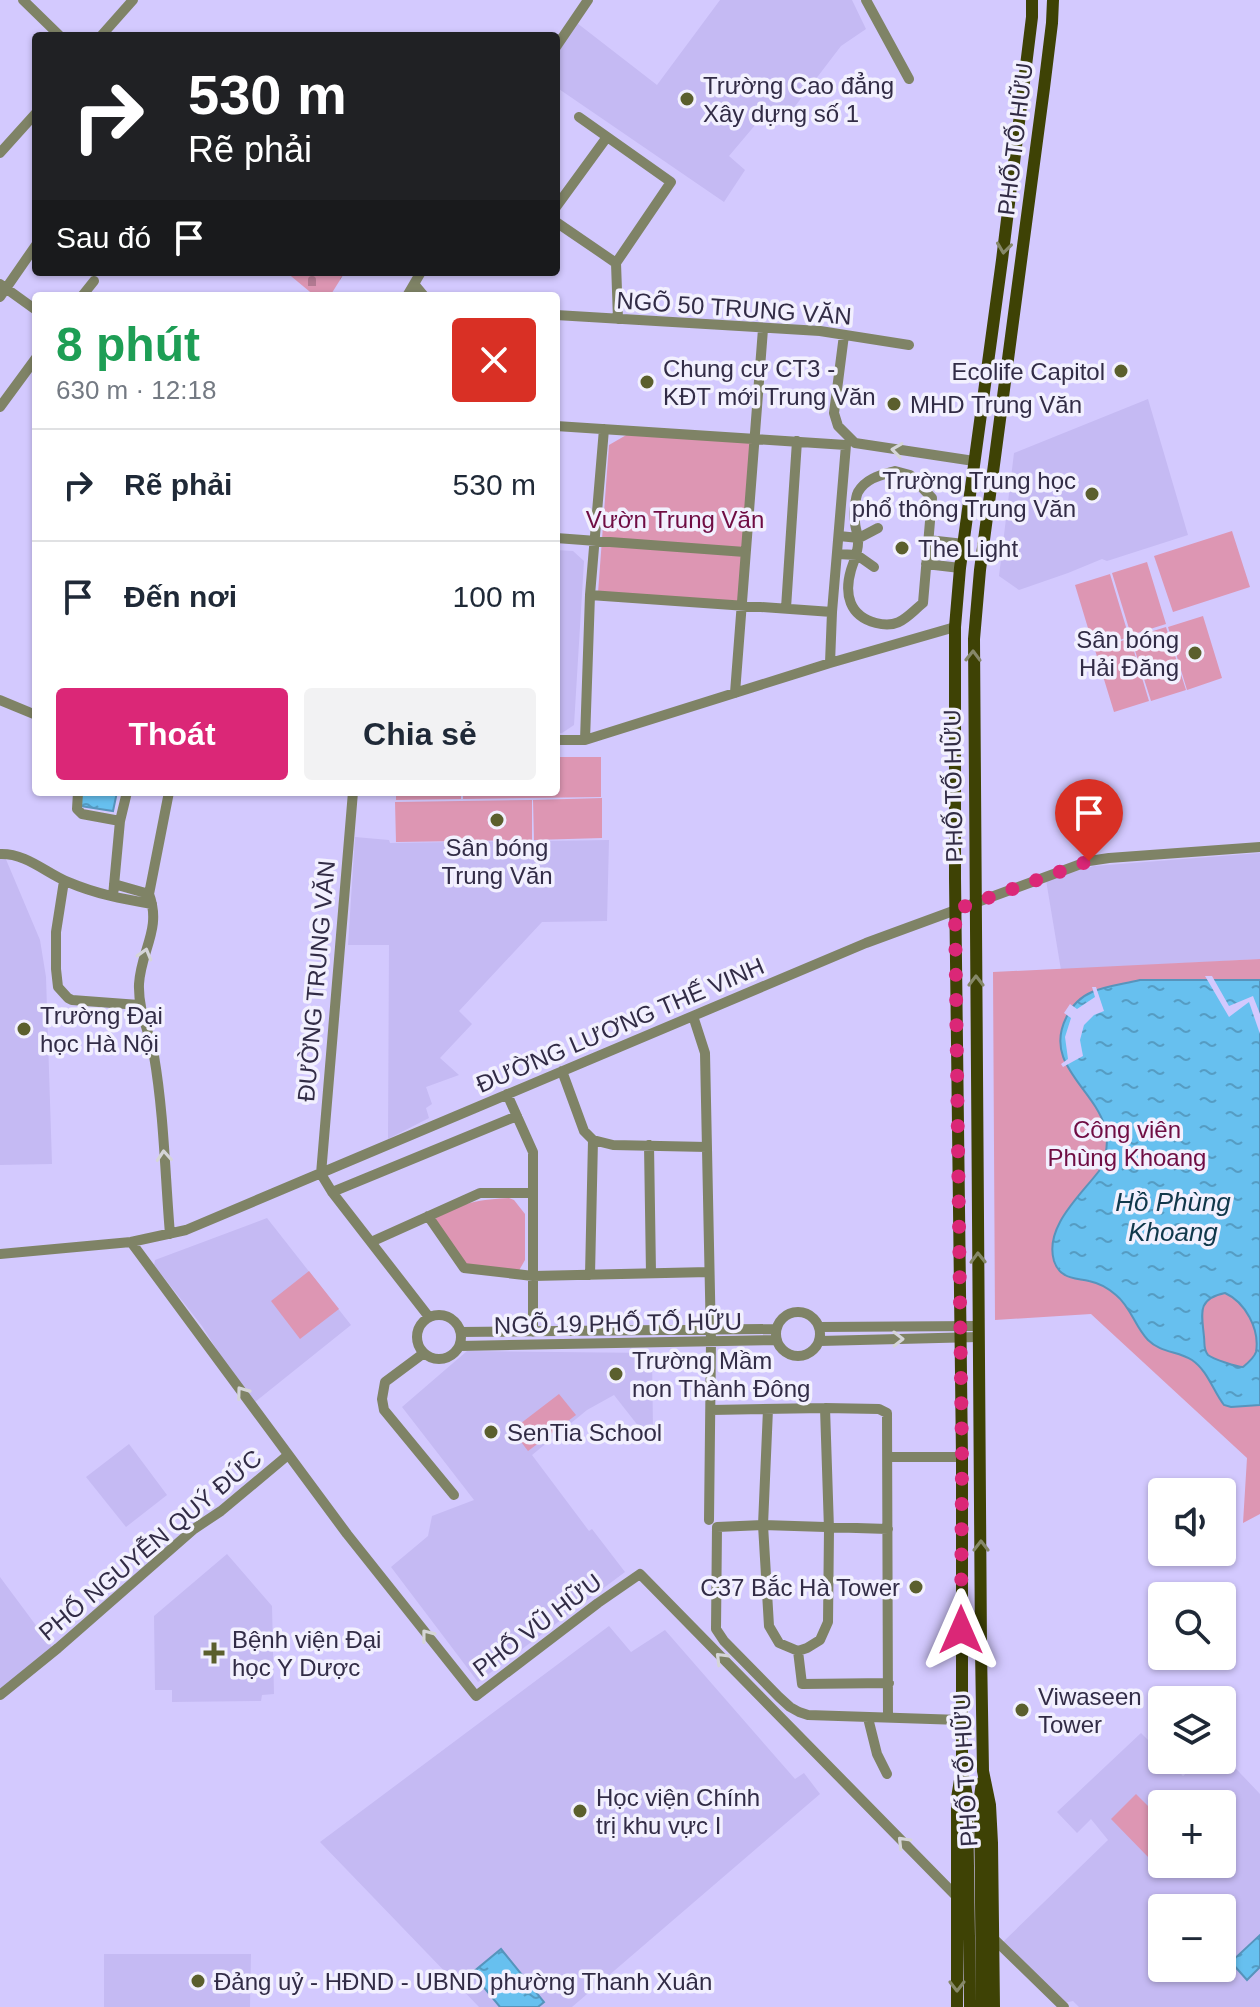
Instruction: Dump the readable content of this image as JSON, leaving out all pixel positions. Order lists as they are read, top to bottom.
{
  "streets": {
    "main road": ["PHỐ TỐ HỮU"],
    "street": [
      "NGÕ 50 TRUNG VĂN",
      "ĐƯỜNG TRUNG VĂN",
      "ĐƯỜNG LƯƠNG THẾ VINH",
      "NGÕ 19 PHỐ TỐ HỮU",
      "PHỐ NGUYỄN QUÝ ĐỨC",
      "PHỐ VŨ HỮU"
    ]
  },
  "crossings": [
    ["PHỐ TỐ HỮU", "ĐƯỜNG LƯƠNG THẾ VINH"],
    ["PHỐ TỐ HỮU", "PHỐ VŨ HỮU"],
    ["ĐƯỜNG TRUNG VĂN", "ĐƯỜNG LƯƠNG THẾ VINH"],
    ["ĐƯỜNG LƯƠNG THẾ VINH", "PHỐ VŨ HỮU"],
    ["PHỐ NGUYỄN QUÝ ĐỨC", "PHỐ VŨ HỮU"]
  ],
  "one_way": ["PHỐ VŨ HỮU"],
  "water": ["Hồ Phùng Khoang"],
  "parks": ["Vườn Trung Văn", "Công viên Phùng Khoang"],
  "places": {
    "other": [
      "Trường Cao đẳng Xây dựng số 1",
      "Ecolife Capitol",
      "Chung cư CT3 - KĐT mới Trung Văn",
      "MHD Trung Văn",
      "Trường Trung học phổ thông Trung Văn",
      "The Light",
      "Sân bóng Hải Đăng",
      "Sân bóng Trung Văn",
      "Trường Đại học Hà Nội",
      "Trường Mầm non Thành Đông",
      "SenTia School",
      "C37 Bắc Hà Tower",
      "Viwaseen Tower",
      "Học viện Chính trị khu vực I",
      "Đảng uỷ - HĐND - UBND phường Thanh Xuân"
    ],
    "health": ["Bệnh viện Đại học Y Dược"]
  },
  "page": {
    "turn": ["530 m", "Rẽ phải"],
    "then": "Sau đó",
    "heading": ["8 phút", "630 m · 12:18"],
    "list": [
      {
        "name": "Rẽ phải",
        "value": "530 m"
      },
      {
        "name": "Đến nơi",
        "value": "100 m"
      }
    ],
    "buttons": ["Thoát", "Chia sẻ"],
    "map_buttons": ["+", "−"]
  }
}
